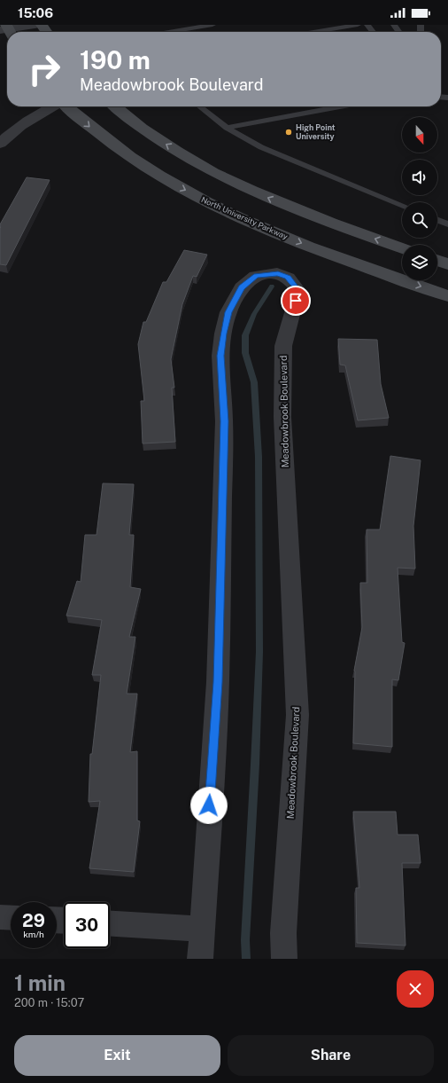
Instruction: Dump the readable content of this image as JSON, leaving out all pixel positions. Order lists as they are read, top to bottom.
{
  "streets": {
    "main road": ["North University Parkway"],
    "street": ["Meadowbrook Boulevard"]
  },
  "places": ["High Point University"],
  "north": "bottom",
  "page": {
    "status": "15:06",
    "turn": ["190 m", "Meadowbrook Boulevard"],
    "speed": "29 km/h",
    "limit": "30",
    "heading": ["1 min", "200 m · 15:07"],
    "buttons": ["Exit", "Share"]
  }
}
